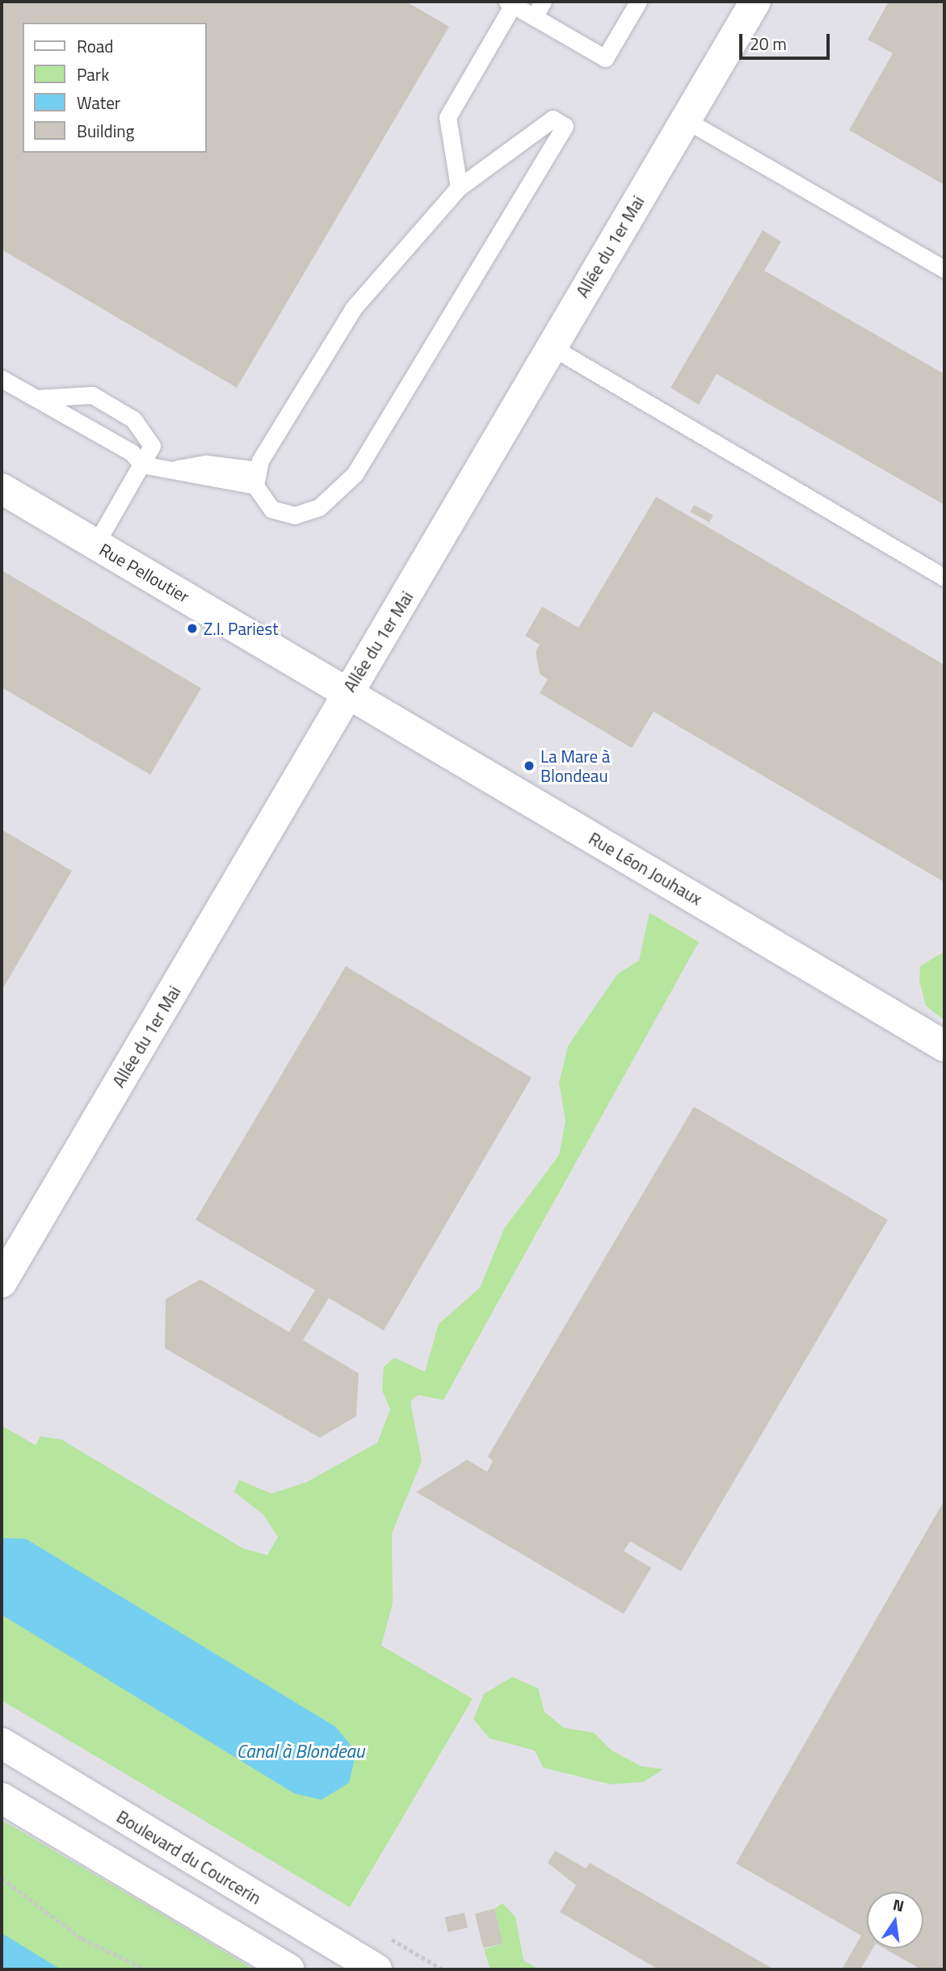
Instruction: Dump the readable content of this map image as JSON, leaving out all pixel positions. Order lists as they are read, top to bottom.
{
  "streets": {
    "street": [
      "Allée du 1er Mai",
      "Rue Pelloutier",
      "Rue Léon Jouhaux",
      "Boulevard du Courcerin"
    ]
  },
  "crossings": [
    ["Allée du 1er Mai", "Rue Pelloutier"],
    ["Allée du 1er Mai", "Rue Léon Jouhaux"],
    ["Rue Pelloutier", "Rue Léon Jouhaux"]
  ],
  "water": ["Canal à Blondeau"],
  "places": ["Z.I. Pariest", "La Mare à Blondeau"],
  "legend": [
    "Road",
    "Park",
    "Water",
    "Building"
  ],
  "scale_bar": "20 m",
  "north": "top"
}
